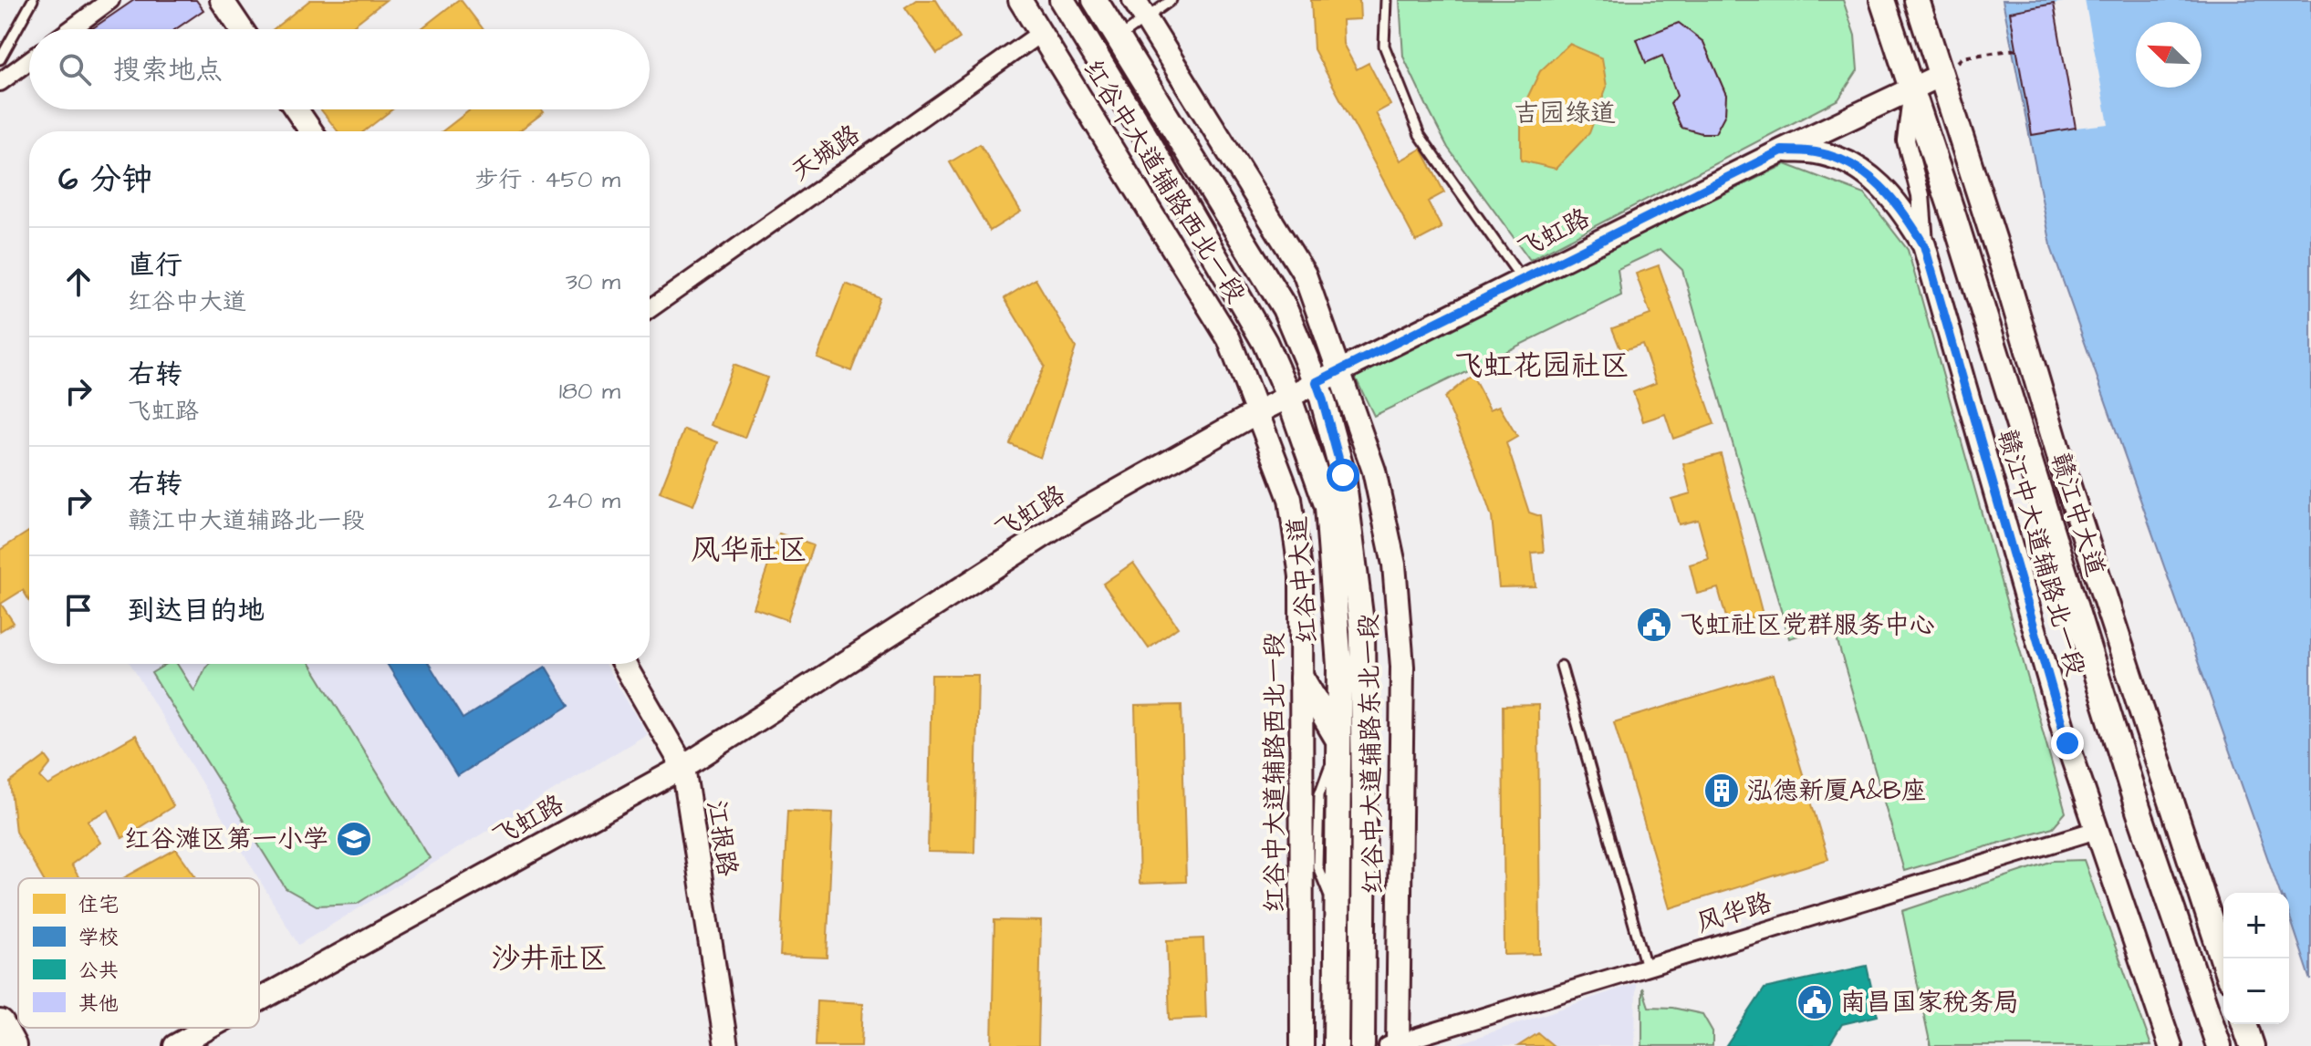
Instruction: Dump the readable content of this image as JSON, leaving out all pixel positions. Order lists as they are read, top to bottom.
{
  "streets": {
    "main road": ["赣江中大道", "红谷中大道"],
    "street": [
      "天城路",
      "红谷中大道辅路西北一段",
      "飞虹路",
      "赣江中大道辅路北一段",
      "红谷中大道辅路东北一段",
      "江报路",
      "风华路"
    ]
  },
  "crossings": [
    ["天城路", "红谷中大道辅路西北一段"],
    ["红谷中大道辅路西北一段", "飞虹路"],
    ["飞虹路", "赣江中大道"],
    ["飞虹路", "赣江中大道辅路北一段"],
    ["飞虹路", "红谷中大道"],
    ["飞虹路", "红谷中大道辅路东北一段"],
    ["飞虹路", "江报路"],
    ["赣江中大道辅路北一段", "风华路"],
    ["红谷中大道辅路东北一段", "风华路"]
  ],
  "districts": ["飞虹花园社区", "风华社区", "沙井社区"],
  "parks": ["吉园绿道"],
  "places": {
    "public building": ["飞虹社区党群服务中心", "南昌国家税务局"],
    "building": ["泓德新厦A&B座"],
    "school or university": ["红谷滩区第一小学"]
  },
  "legend": [
    "住宅",
    "学校",
    "公共",
    "其他"
  ],
  "north": "top left",
  "page": {
    "search": "搜索地点",
    "heading": ["6 分钟", "步行 · 450 m"],
    "list": [
      ["直行", "红谷中大道", "30 m"],
      ["右转", "飞虹路", "180 m"],
      ["右转", "赣江中大道辅路北一段", "240 m"],
      "到达目的地"
    ],
    "map_buttons": ["+", "−"]
  }
}
